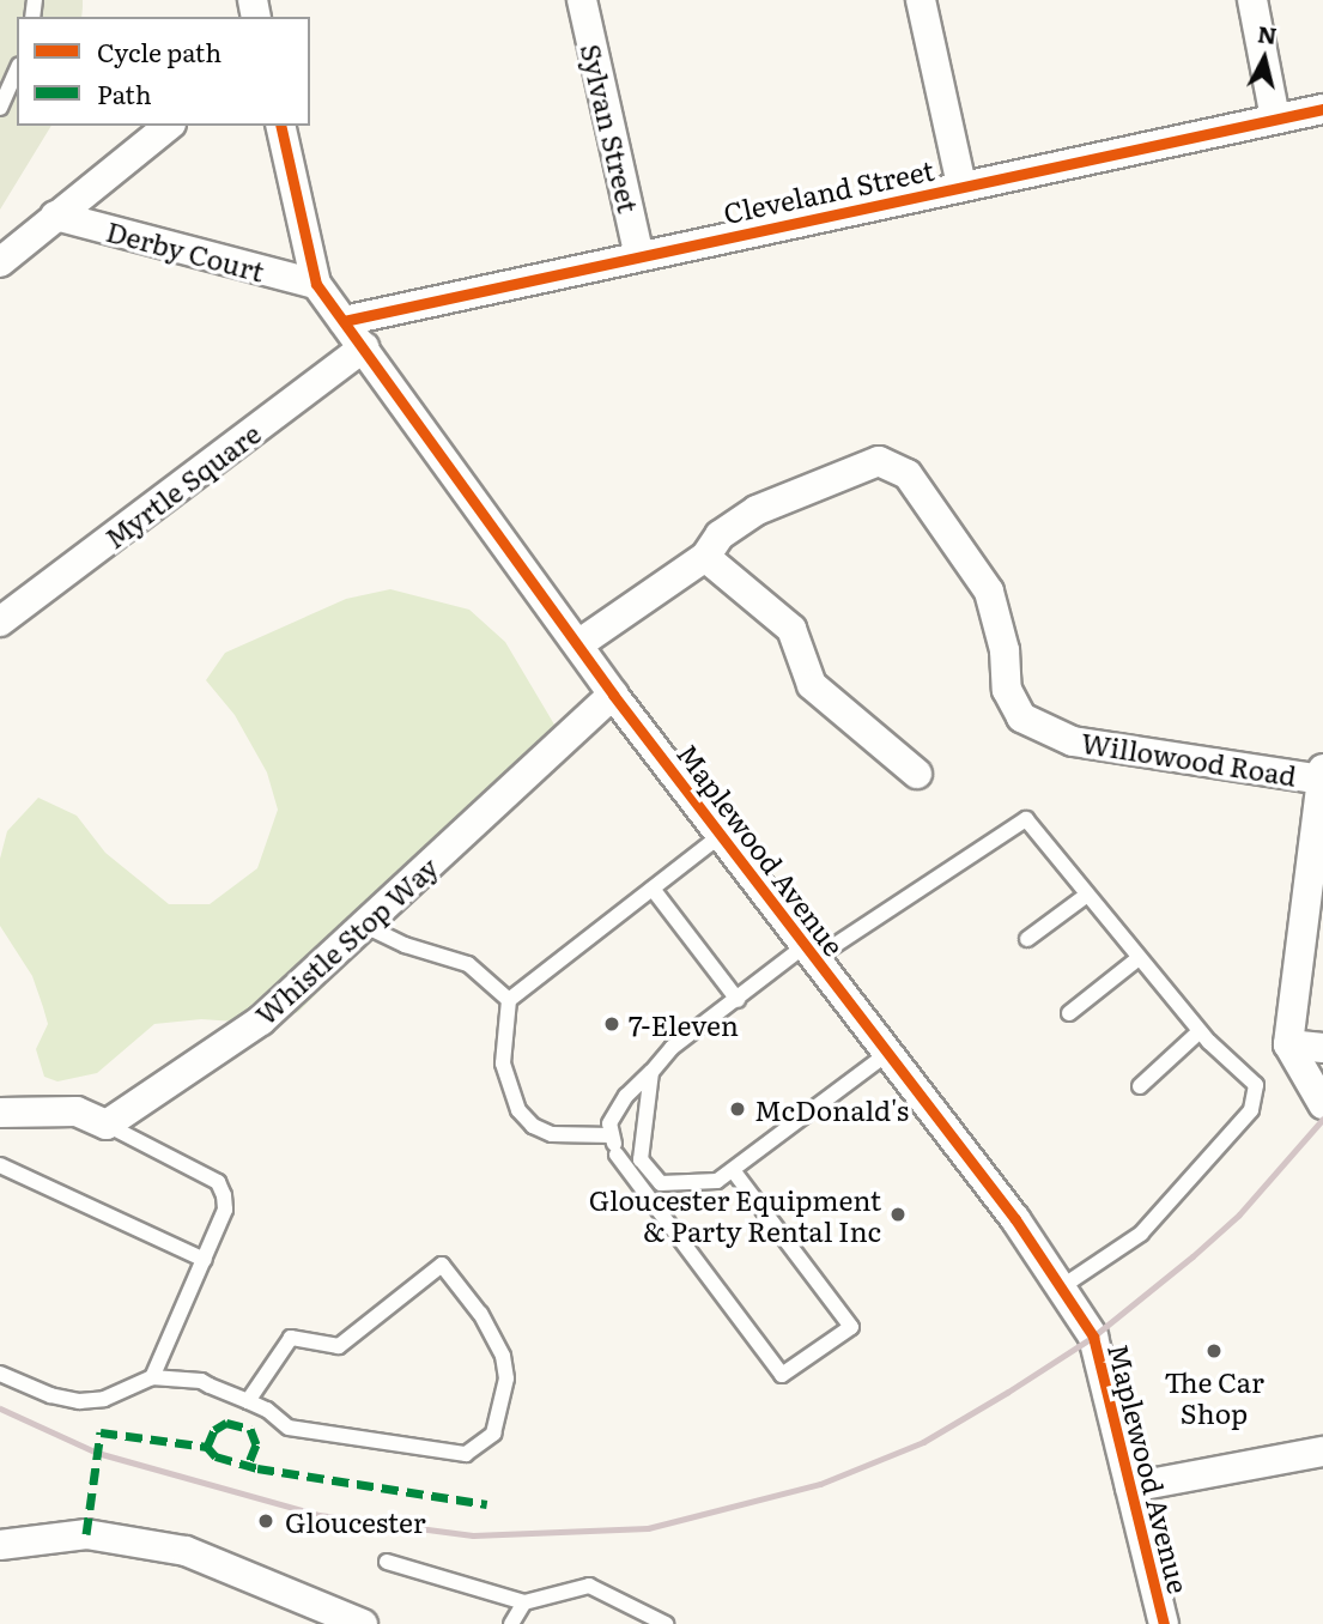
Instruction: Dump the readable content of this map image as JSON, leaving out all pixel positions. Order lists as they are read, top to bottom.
{
  "streets": {
    "street": [
      "Sylvan Street",
      "Cleveland Street",
      "Derby Court",
      "Myrtle Square",
      "Willowood Road",
      "Maplewood Avenue",
      "Whistle Stop Way"
    ]
  },
  "crossings": [
    ["Sylvan Street", "Cleveland Street"],
    ["Cleveland Street", "Maplewood Avenue"],
    ["Derby Court", "Maplewood Avenue"],
    ["Myrtle Square", "Maplewood Avenue"],
    ["Willowood Road", "Maplewood Avenue"],
    ["Maplewood Avenue", "Whistle Stop Way"]
  ],
  "places": [
    "7-Eleven",
    "McDonald's",
    "Gloucester Equipment & Party Rental Inc",
    "The Car Shop",
    "Gloucester"
  ],
  "legend": ["Cycle path", "Path"],
  "north": "top"
}
